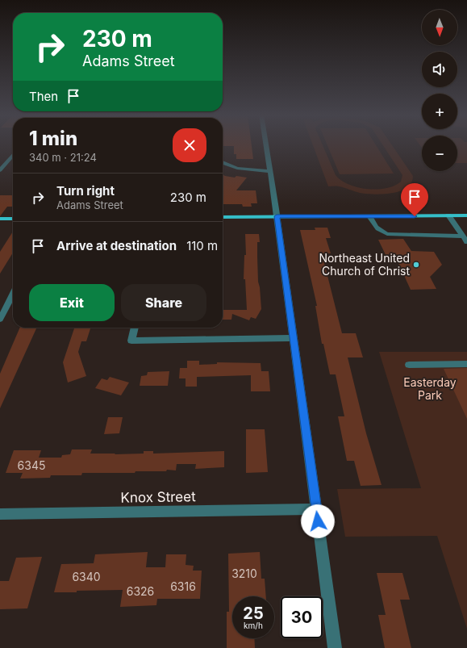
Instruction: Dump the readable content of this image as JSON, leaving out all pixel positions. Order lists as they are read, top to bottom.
{
  "streets": {
    "street": ["Knox Street"]
  },
  "parks": ["Easterday Park"],
  "places": ["Northeast United Church of Christ"],
  "house_numbers": [
    "6345",
    "3210",
    "6340",
    "6316",
    "6326"
  ],
  "north": "bottom",
  "page": {
    "map_buttons": ["+", "−"],
    "turn": ["230 m", "Adams Street"],
    "then": "Then",
    "heading": ["1 min", "340 m · 21:24"],
    "list": [
      {
        "name": "Turn right",
        "note": "Adams Street",
        "value": "230 m"
      },
      {
        "name": "Arrive at destination",
        "value": "110 m"
      }
    ],
    "buttons": ["Exit", "Share"],
    "speed": "25 km/h",
    "limit": "30"
  }
}
